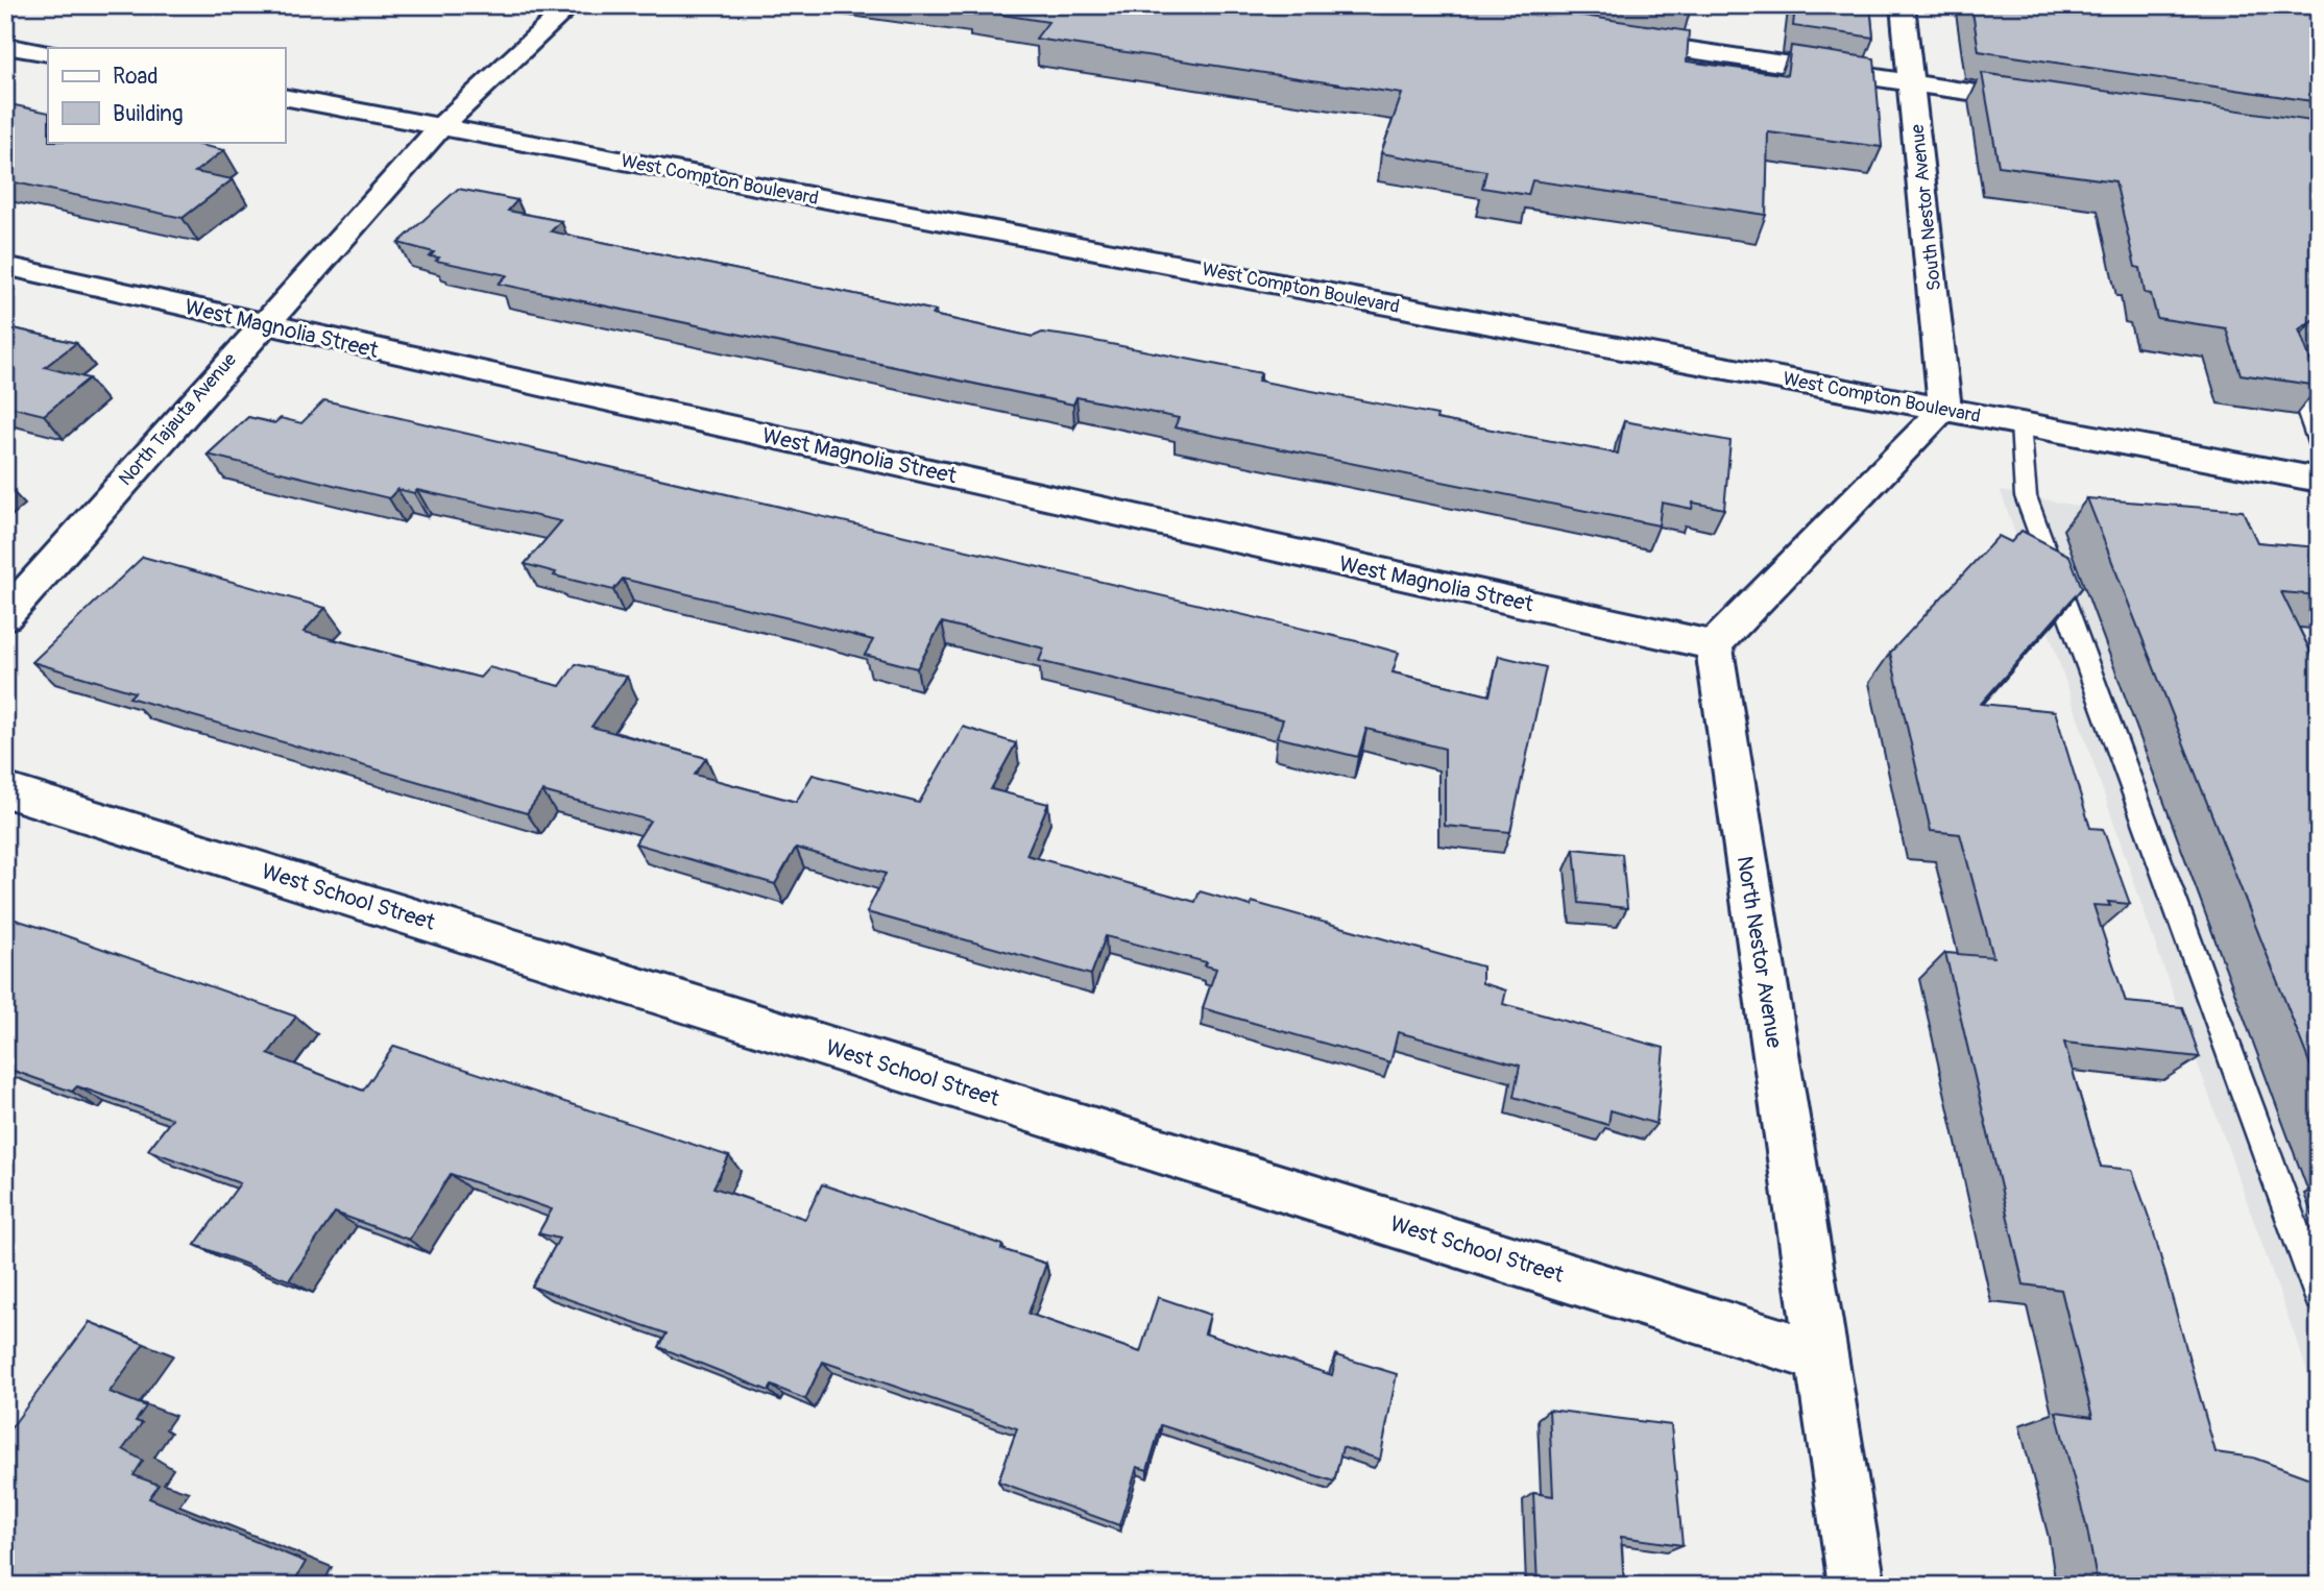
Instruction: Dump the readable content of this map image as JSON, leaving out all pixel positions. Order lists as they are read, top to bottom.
{
  "streets": {
    "street": [
      "West Compton Boulevard",
      "South Nestor Avenue",
      "West Magnolia Street",
      "North Tajauta Avenue",
      "West School Street",
      "North Nestor Avenue"
    ]
  },
  "crossings": [
    ["West Compton Boulevard", "South Nestor Avenue"],
    ["West Compton Boulevard", "North Tajauta Avenue"],
    ["West Magnolia Street", "North Tajauta Avenue"],
    ["West Magnolia Street", "North Nestor Avenue"],
    ["West School Street", "North Nestor Avenue"]
  ],
  "legend": ["Road", "Building"]
}
